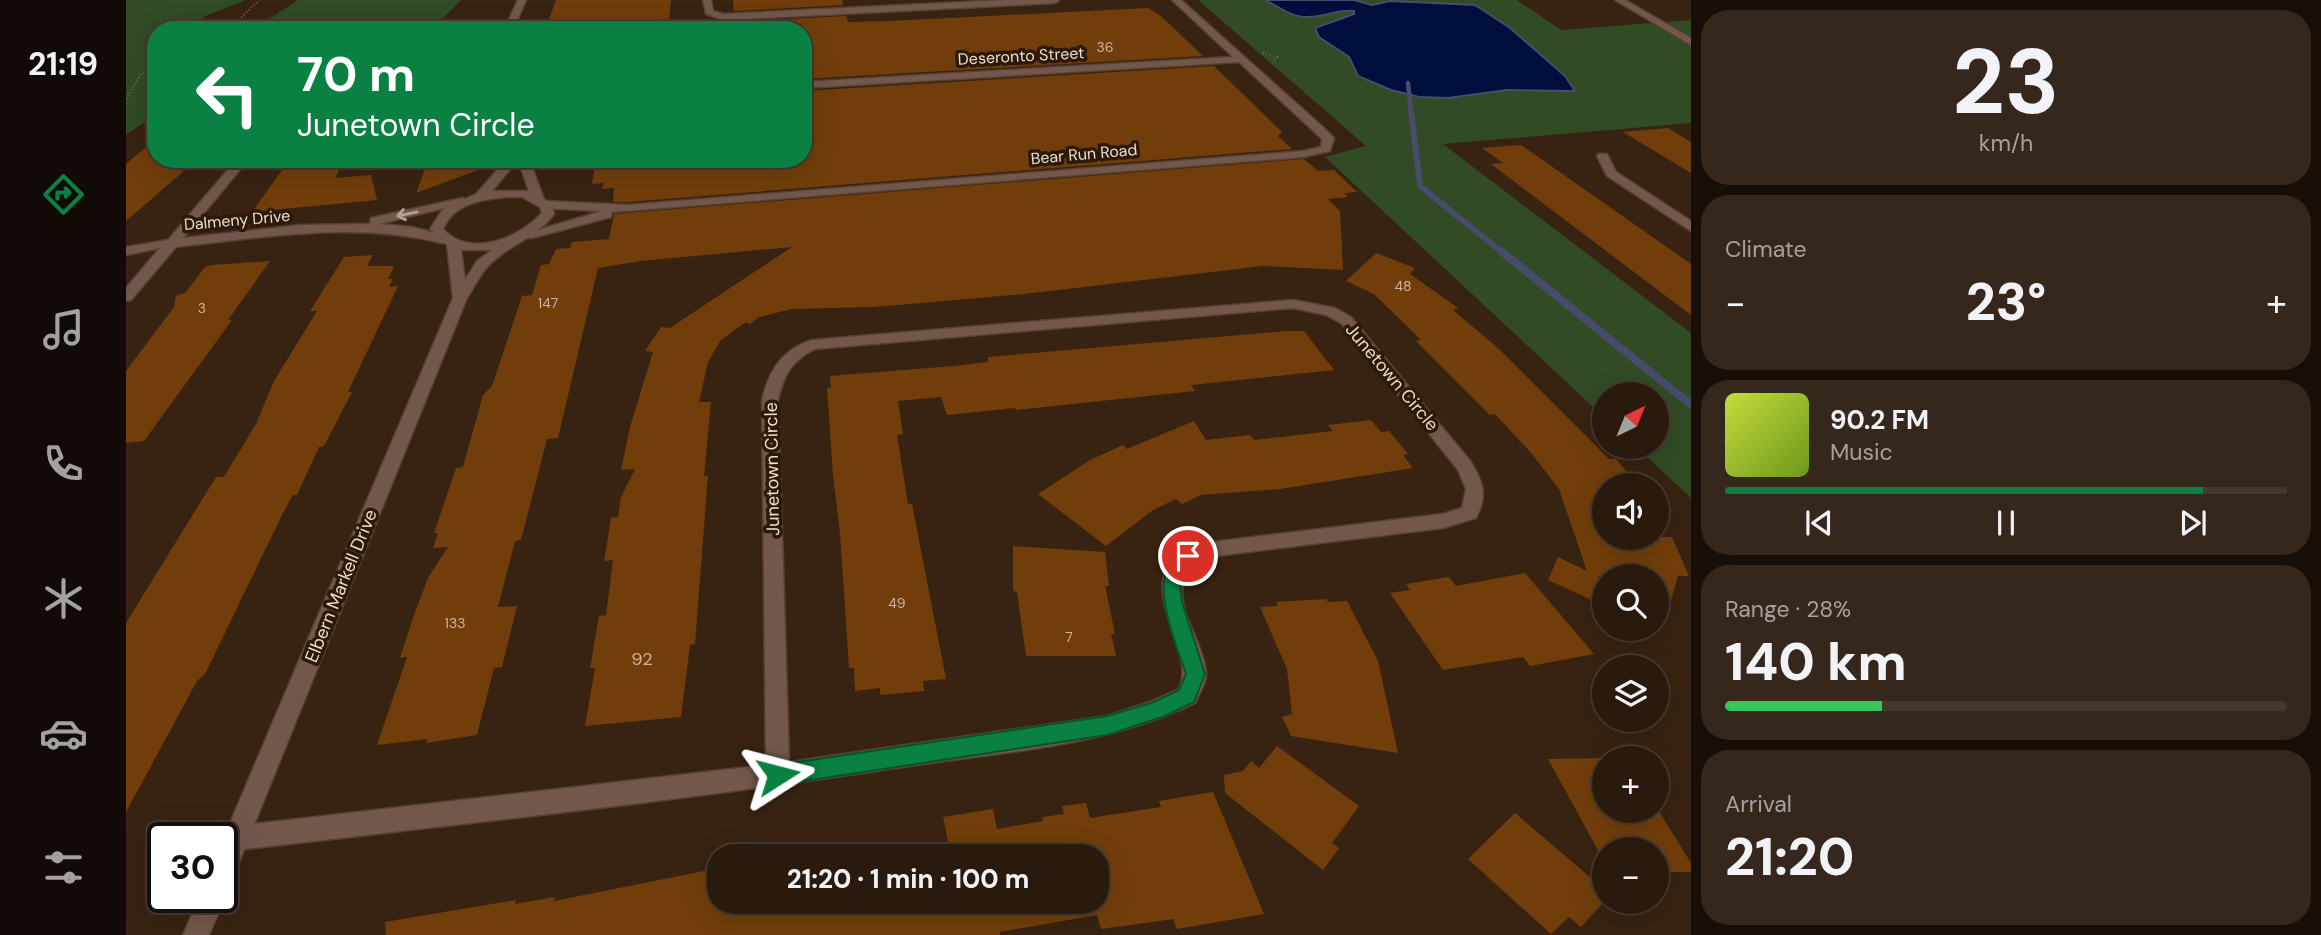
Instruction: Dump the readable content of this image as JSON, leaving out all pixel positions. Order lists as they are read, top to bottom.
{
  "streets": {
    "street": [
      "Deseronto Street",
      "Bear Run Road",
      "Dalmeny Drive",
      "Junetown Circle",
      "Elbern Markell Drive"
    ]
  },
  "crossings": [
    ["Deseronto Street", "Bear Run Road"],
    ["Bear Run Road", "Dalmeny Drive"],
    ["Bear Run Road", "Elbern Markell Drive"],
    ["Dalmeny Drive", "Elbern Markell Drive"]
  ],
  "house_numbers": [
    "36",
    "48",
    "147",
    "3",
    "49",
    "133",
    "7",
    "92"
  ],
  "north": "top right",
  "page": {
    "tabs": "21:19",
    "tile": [
      ["23", "km/h"],
      "Climate",
      ["Range · 28%", "140 km"],
      ["Arrival", "21:20"]
    ],
    "turn": ["70 m", "Junetown Circle"],
    "heat": ["−", "23°", "+"],
    "map_buttons": ["+", "−"],
    "song": ["90.2 FM", "Music"],
    "limit": "30",
    "trip": "21:20 · 1 min · 100 m"
  }
}
